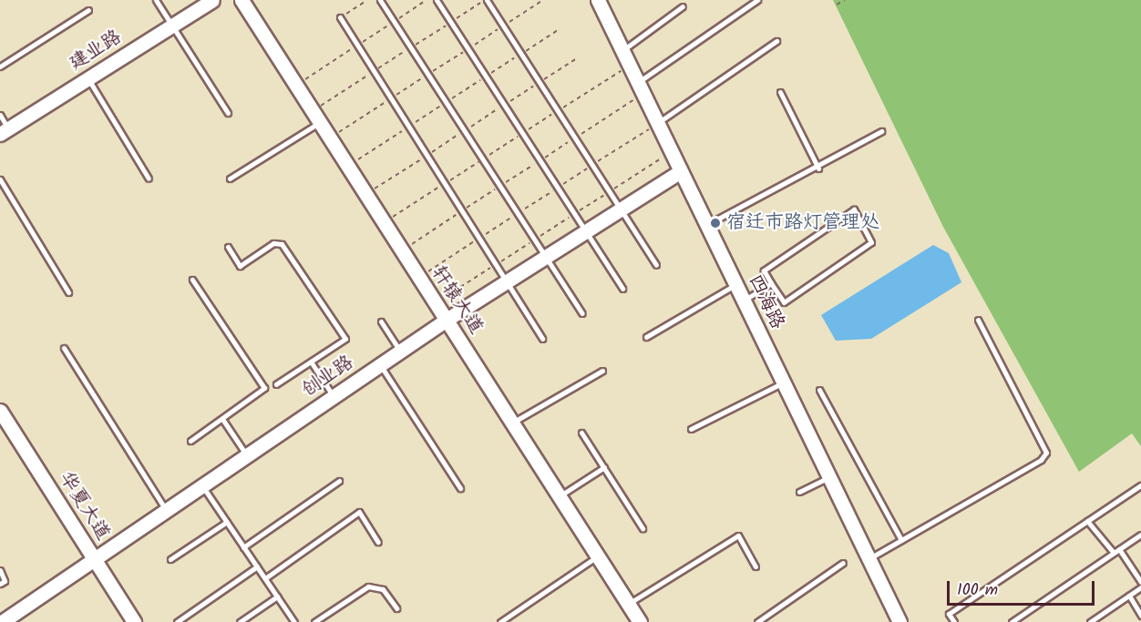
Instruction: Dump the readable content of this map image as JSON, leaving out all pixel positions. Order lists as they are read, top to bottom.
{
  "streets": {
    "street": [
      "建业路",
      "轩辕大道",
      "四海路",
      "创业路",
      "华夏大道"
    ]
  },
  "crossings": [
    ["轩辕大道", "创业路"],
    ["四海路", "创业路"],
    ["创业路", "华夏大道"]
  ],
  "places": ["宿迁市路灯管理处"],
  "scale_bar": "100 m"
}
